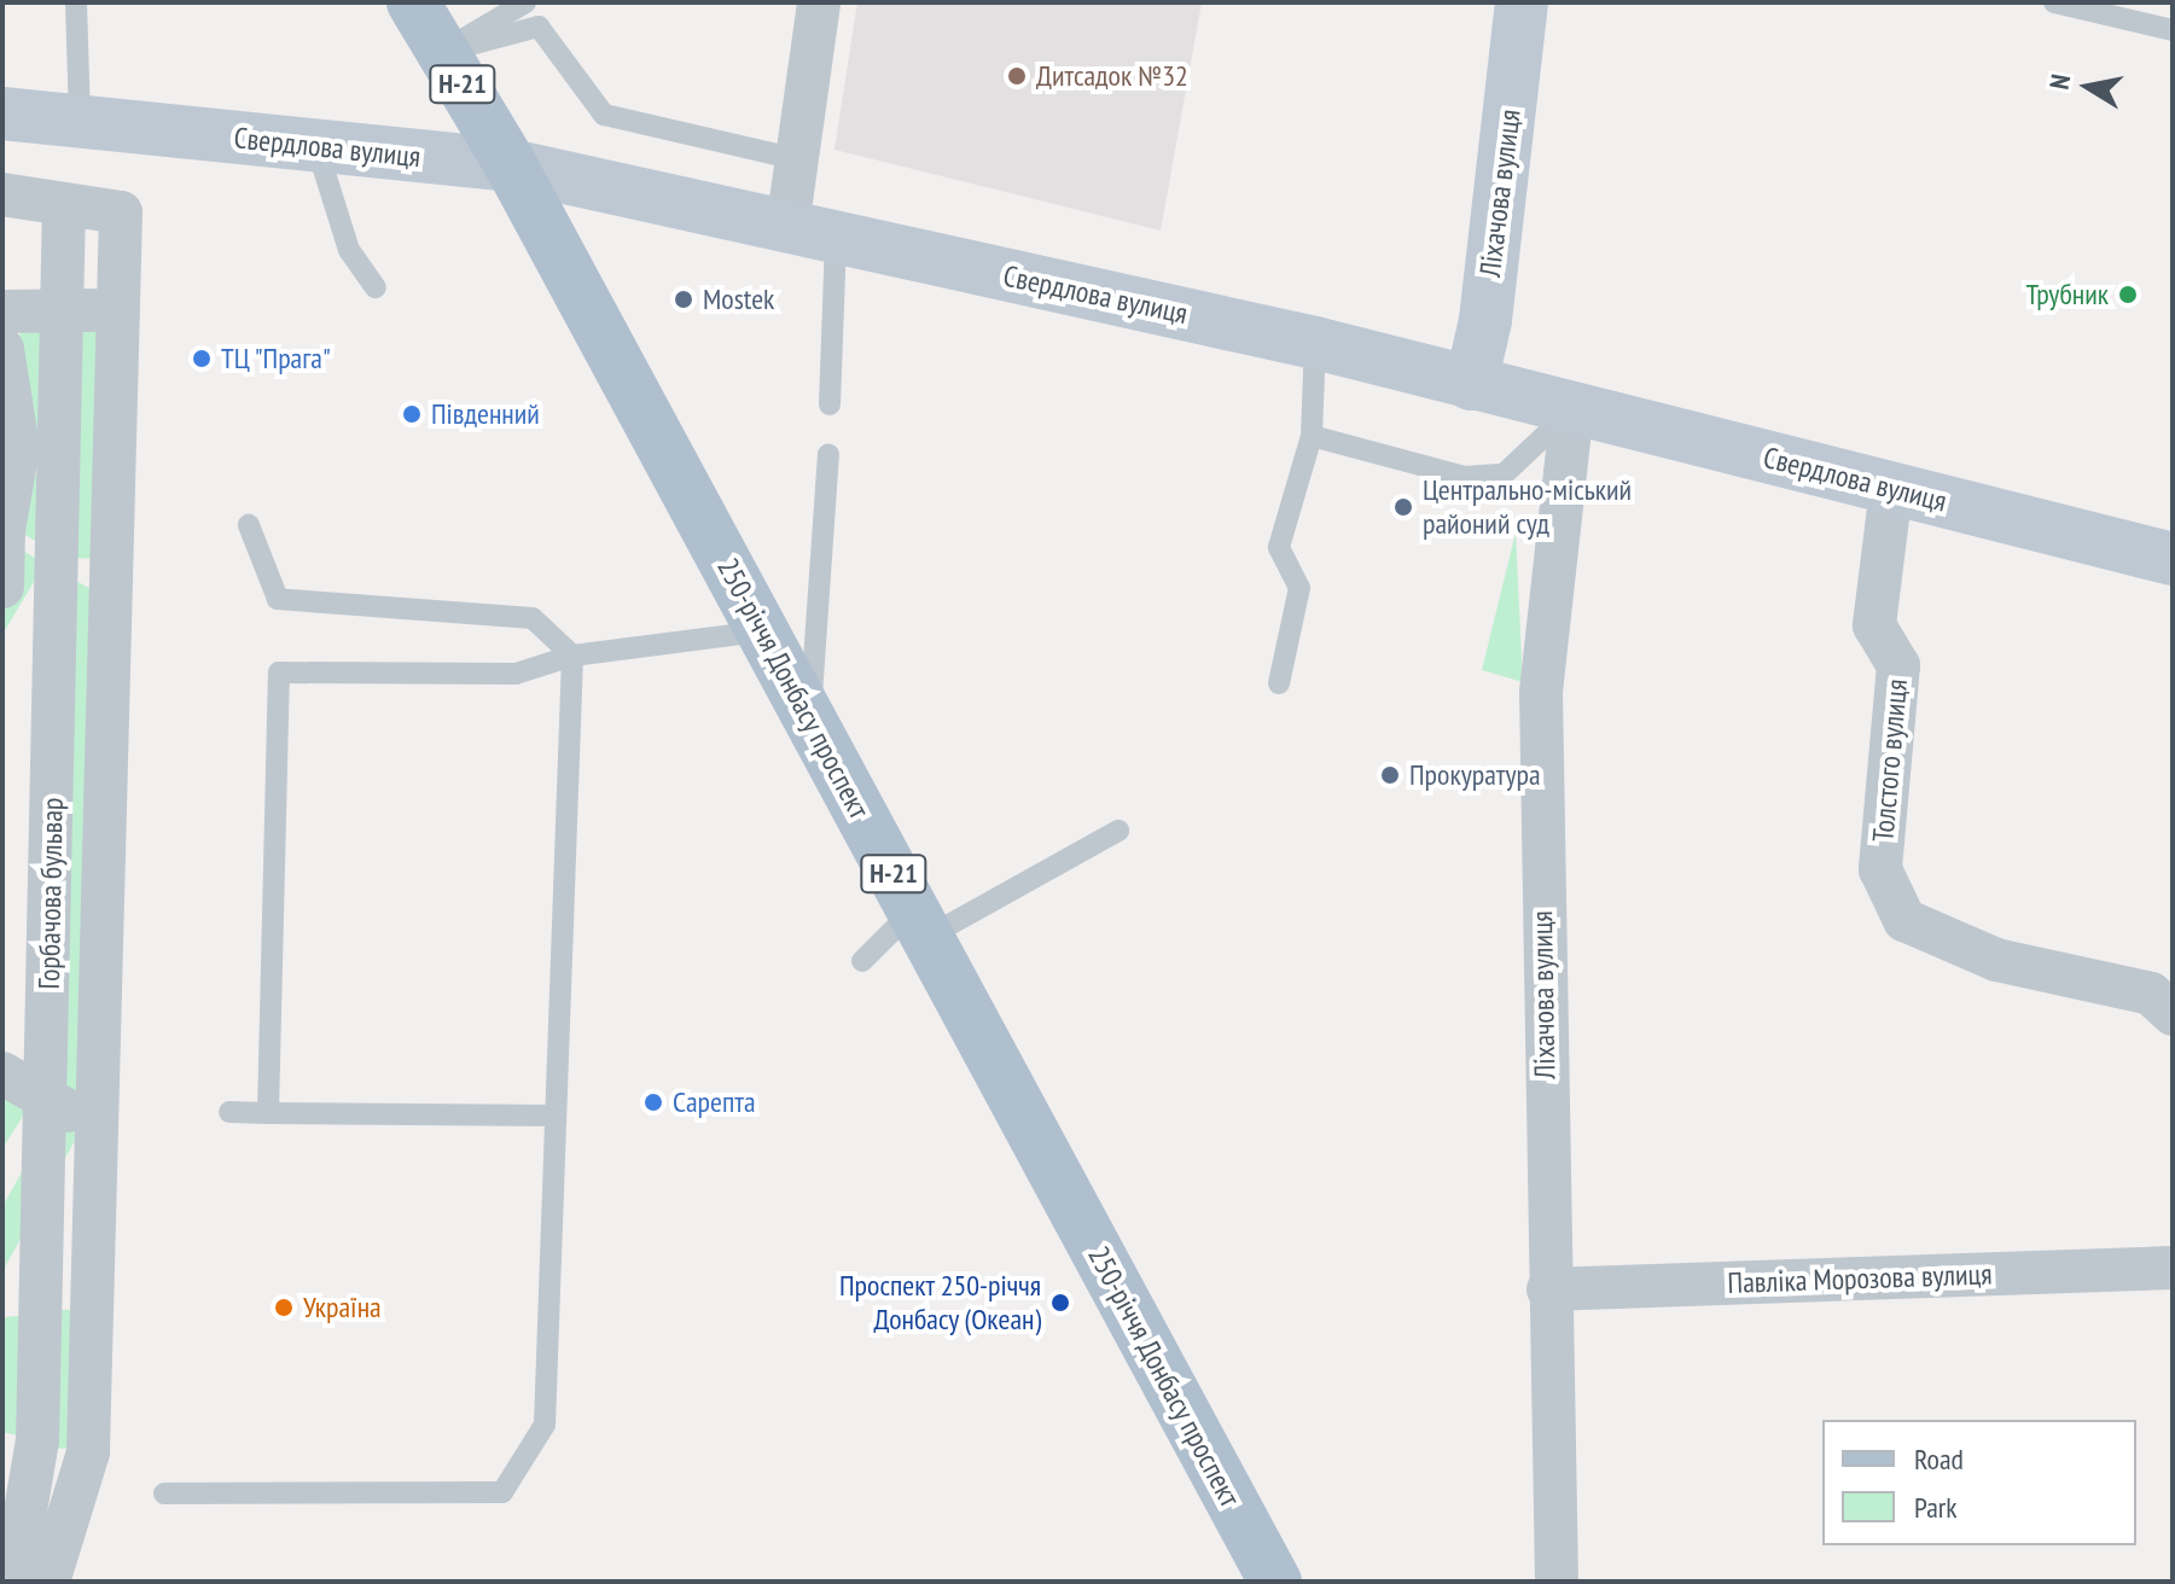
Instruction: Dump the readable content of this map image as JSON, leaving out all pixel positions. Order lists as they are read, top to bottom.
{
  "streets": {
    "main road": ["Н-21", "250-річчя Донбасу проспект"],
    "street": [
      "Свердлова вулиця",
      "Ліхачова вулиця",
      "Толстого вулиця",
      "Горбачова бульвар",
      "Павліка Морозова вулиця"
    ]
  },
  "crossings": [
    ["Свердлова вулиця", "Ліхачова вулиця"],
    ["Свердлова вулиця", "250-річчя Донбасу проспект"],
    ["Свердлова вулиця", "Толстого вулиця"],
    ["Ліхачова вулиця", "Павліка Морозова вулиця"]
  ],
  "places": [
    "Дитсадок №32",
    "Трубник",
    "Mostek",
    "ТЦ \"Прага\"",
    "Південний",
    "Центрально-міський районий суд",
    "Прокуратура",
    "Сарепта",
    "Проспект 250-річчя Донбасу (Океан)",
    "Україна"
  ],
  "legend": ["Road", "Park"],
  "north": "left"
}
